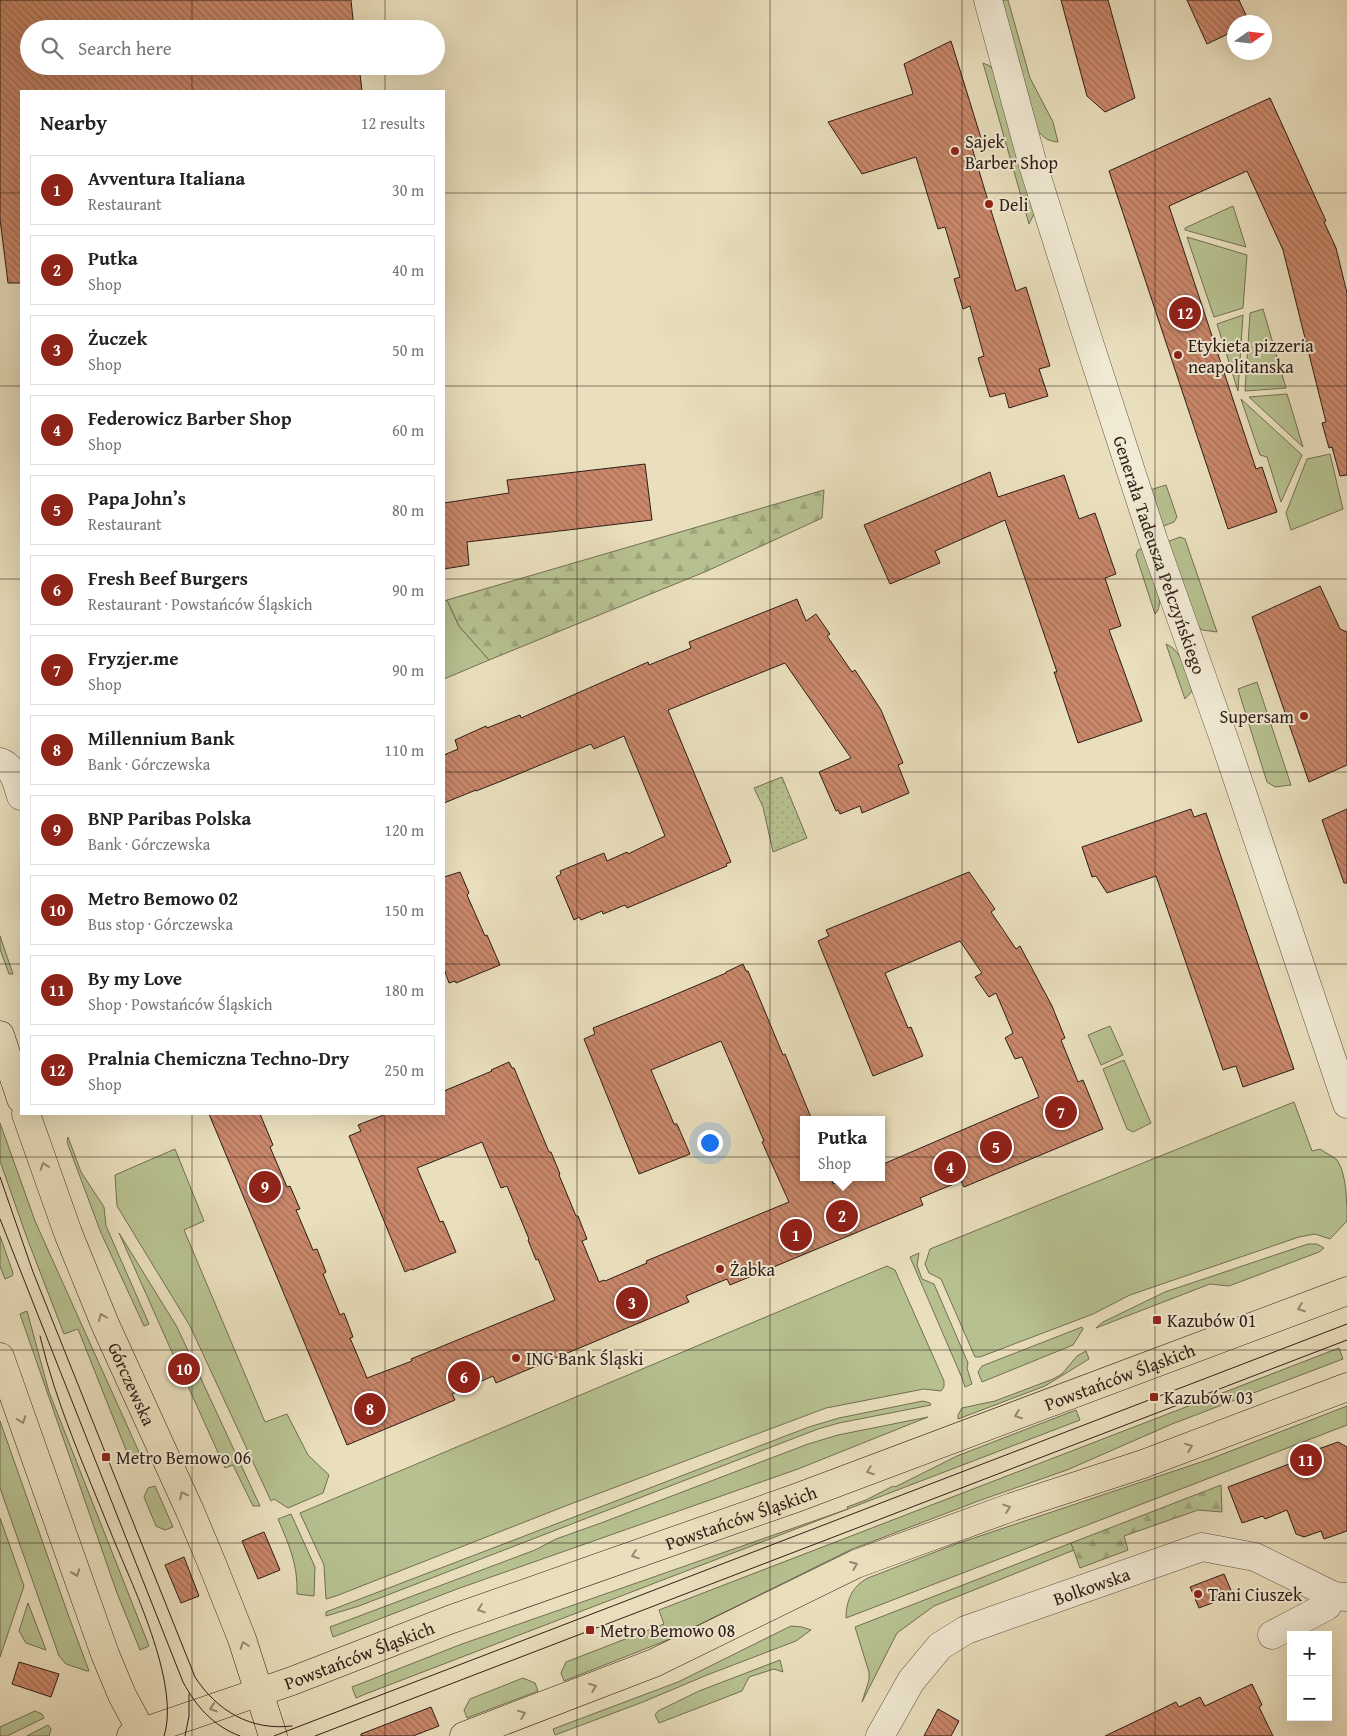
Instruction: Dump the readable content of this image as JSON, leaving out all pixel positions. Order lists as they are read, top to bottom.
{
  "streets": {
    "main road": ["Powstańców Śląskich", "Górczewska"],
    "street": ["Generała Tadeusza Pełczyńskiego", "Bolkowska"]
  },
  "crossings": [
    ["Powstańców Śląskich", "Górczewska"]
  ],
  "places": {
    "other": [
      "Sajek Barber Shop",
      "Deli",
      "Etykieta pizzeria neapolitanska",
      "Supersam",
      "Żabka",
      "ING Bank Śląski",
      "Tani Ciuszek"
    ],
    "transit": [
      "Kazubów 01",
      "Kazubów 03",
      "Metro Bemowo 06",
      "Metro Bemowo 08"
    ]
  },
  "north": "right",
  "page": {
    "search": "Search here",
    "heading": ["Nearby", "12 results"],
    "list": [
      {
        "mark": "1",
        "name": "Avventura Italiana",
        "note": "Restaurant",
        "value": "30 m"
      },
      {
        "mark": "2",
        "name": "Putka",
        "note": "Shop",
        "value": "40 m"
      },
      {
        "mark": "3",
        "name": "Żuczek",
        "note": "Shop",
        "value": "50 m"
      },
      {
        "mark": "4",
        "name": "Federowicz Barber Shop",
        "note": "Shop",
        "value": "60 m"
      },
      {
        "mark": "5",
        "name": "Papa John’s",
        "note": "Restaurant",
        "value": "80 m"
      },
      {
        "mark": "6",
        "name": "Fresh Beef Burgers",
        "note": "Restaurant · Powstańców Śląskich",
        "value": "90 m"
      },
      {
        "mark": "7",
        "name": "Fryzjer.me",
        "note": "Shop",
        "value": "90 m"
      },
      {
        "mark": "8",
        "name": "Millennium Bank",
        "note": "Bank · Górczewska",
        "value": "110 m"
      },
      {
        "mark": "9",
        "name": "BNP Paribas Polska",
        "note": "Bank · Górczewska",
        "value": "120 m"
      },
      {
        "mark": "10",
        "name": "Metro Bemowo 02",
        "note": "Bus stop · Górczewska",
        "value": "150 m"
      },
      {
        "mark": "11",
        "name": "By my Love",
        "note": "Shop · Powstańców Śląskich",
        "value": "180 m"
      },
      {
        "mark": "12",
        "name": "Pralnia Chemiczna Techno-Dry",
        "note": "Shop",
        "value": "250 m"
      }
    ],
    "pins": [
      "12",
      "7",
      "5",
      "4",
      "9",
      "2",
      "1",
      "3",
      "10",
      "6",
      "8",
      "11"
    ],
    "popup": ["Putka", "Shop"],
    "map_buttons": ["+", "−"]
  }
}
